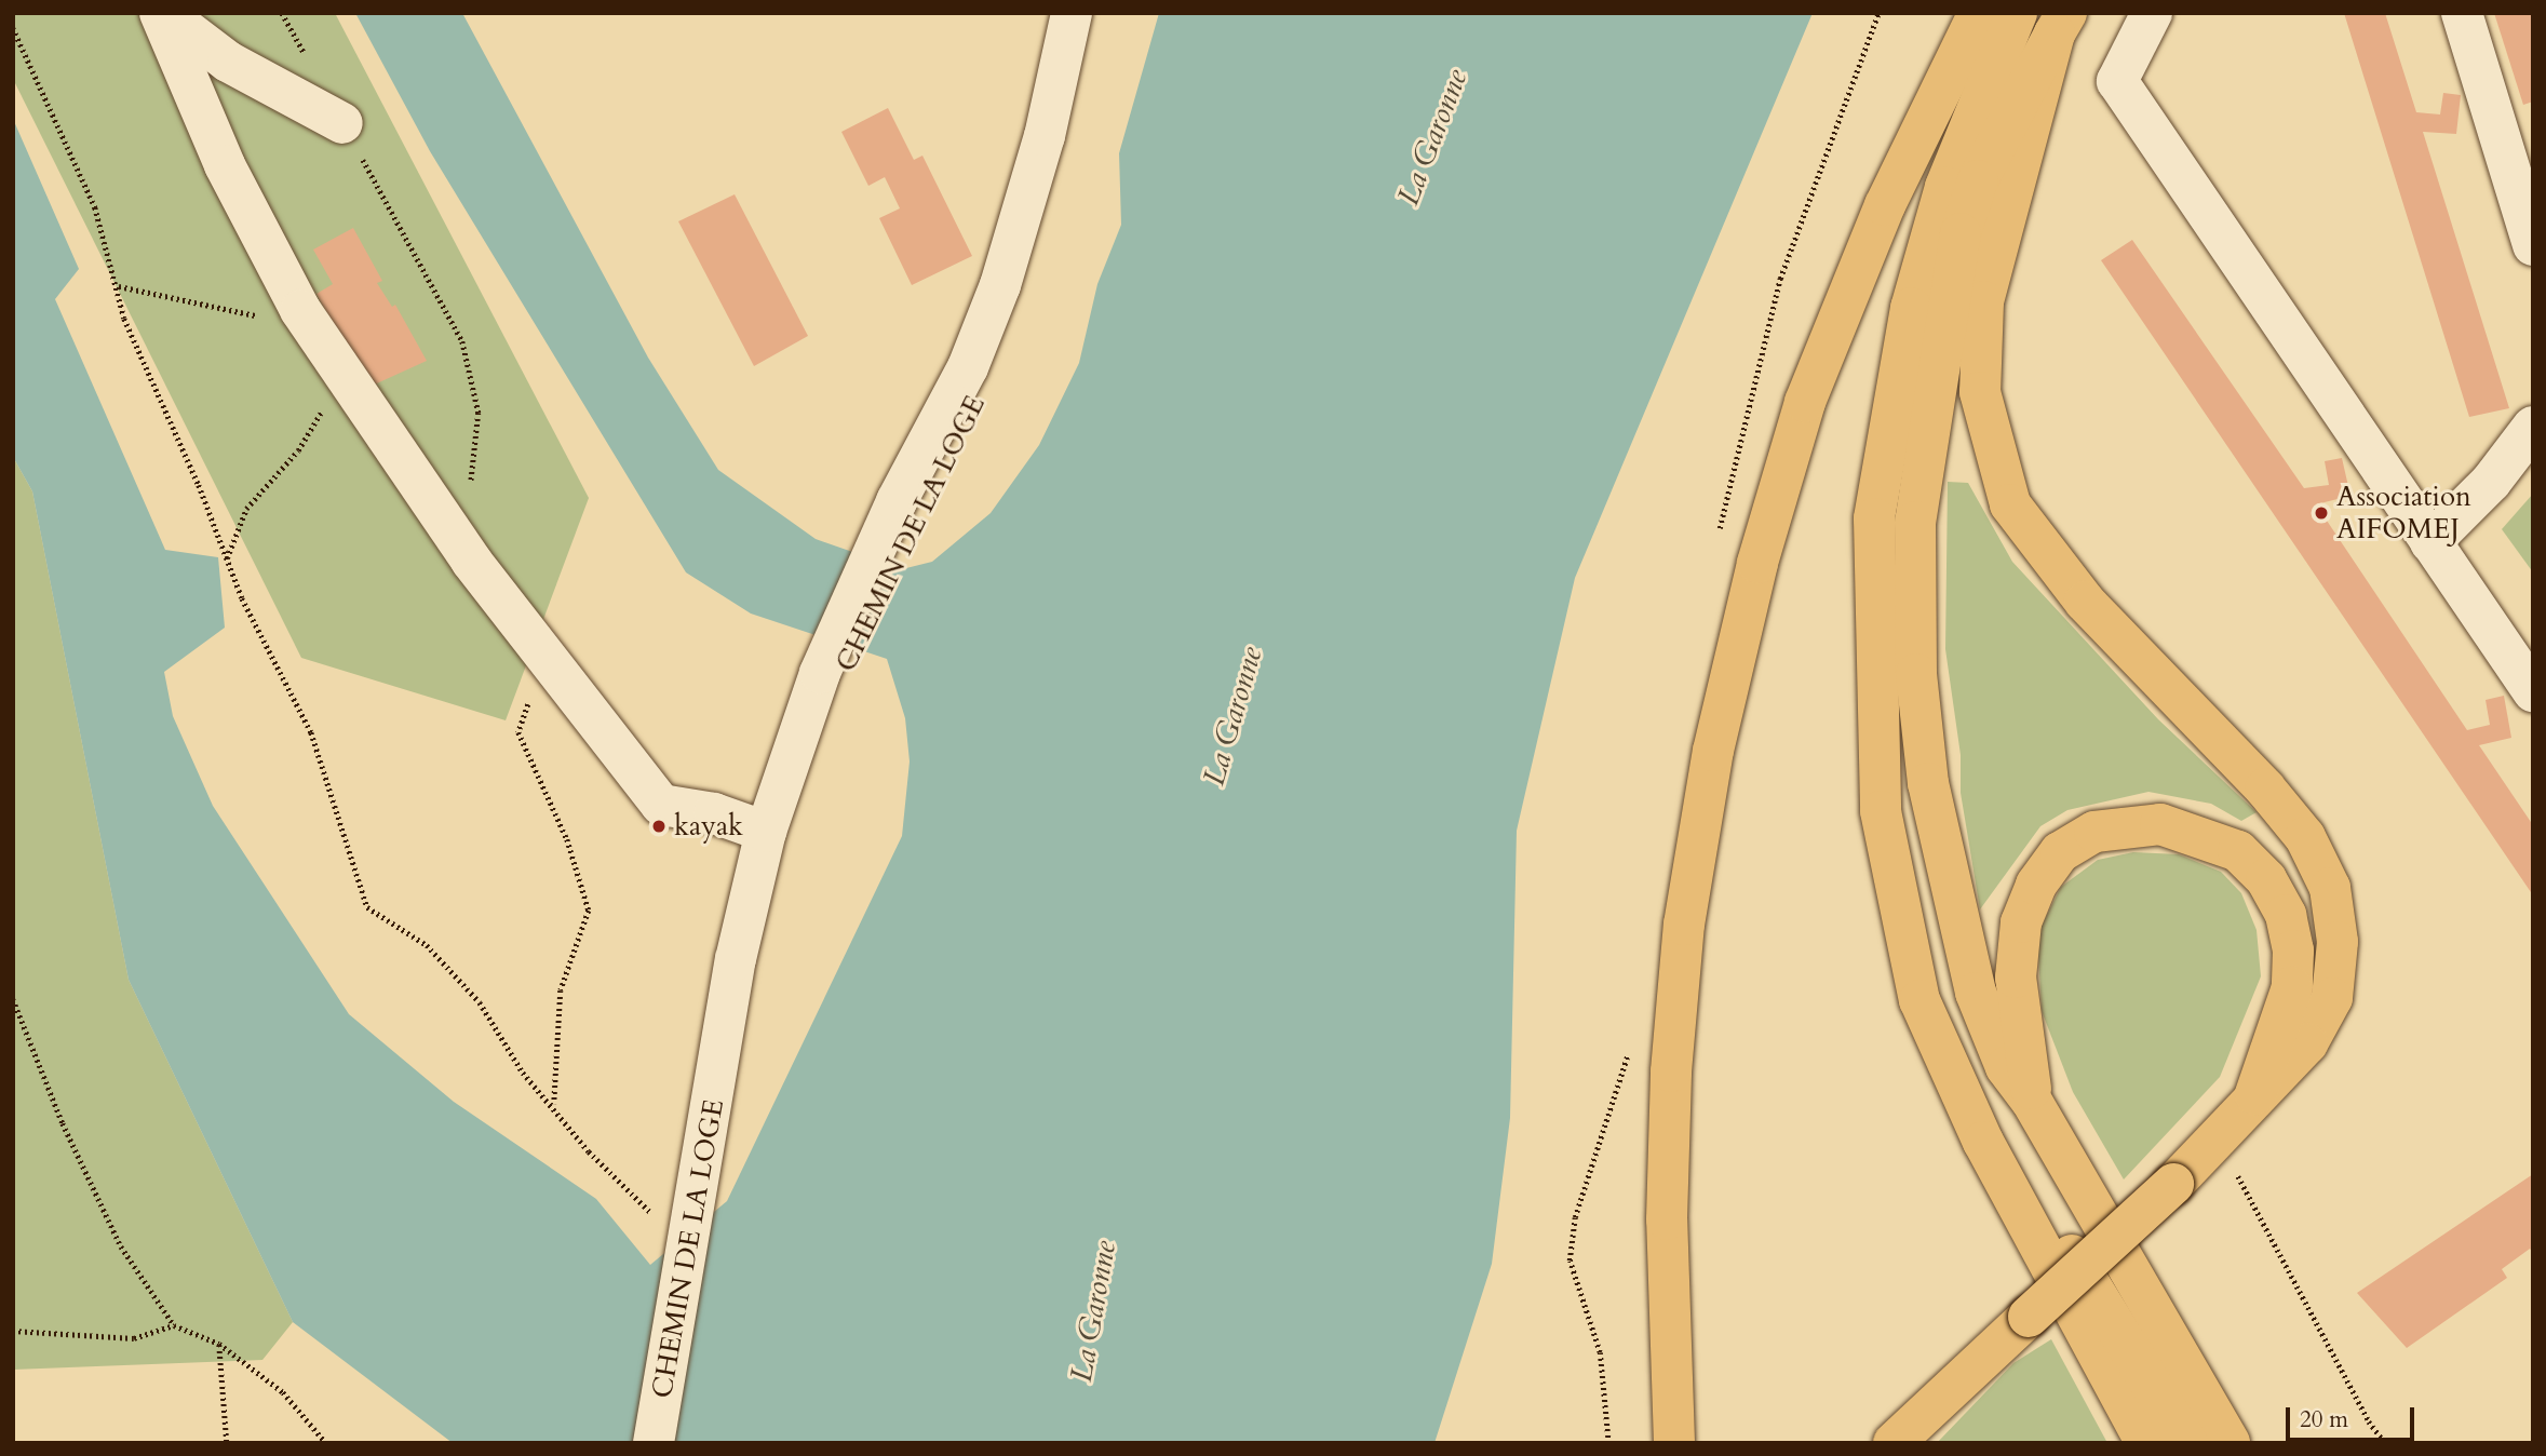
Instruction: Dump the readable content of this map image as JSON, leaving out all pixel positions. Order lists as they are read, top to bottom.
{
  "streets": {
    "street": ["CHEMIN DE LA LOGE"]
  },
  "water": ["La Garonne"],
  "places": ["Association AIFOMEJ", "kayak"],
  "scale_bar": "20 m"
}
